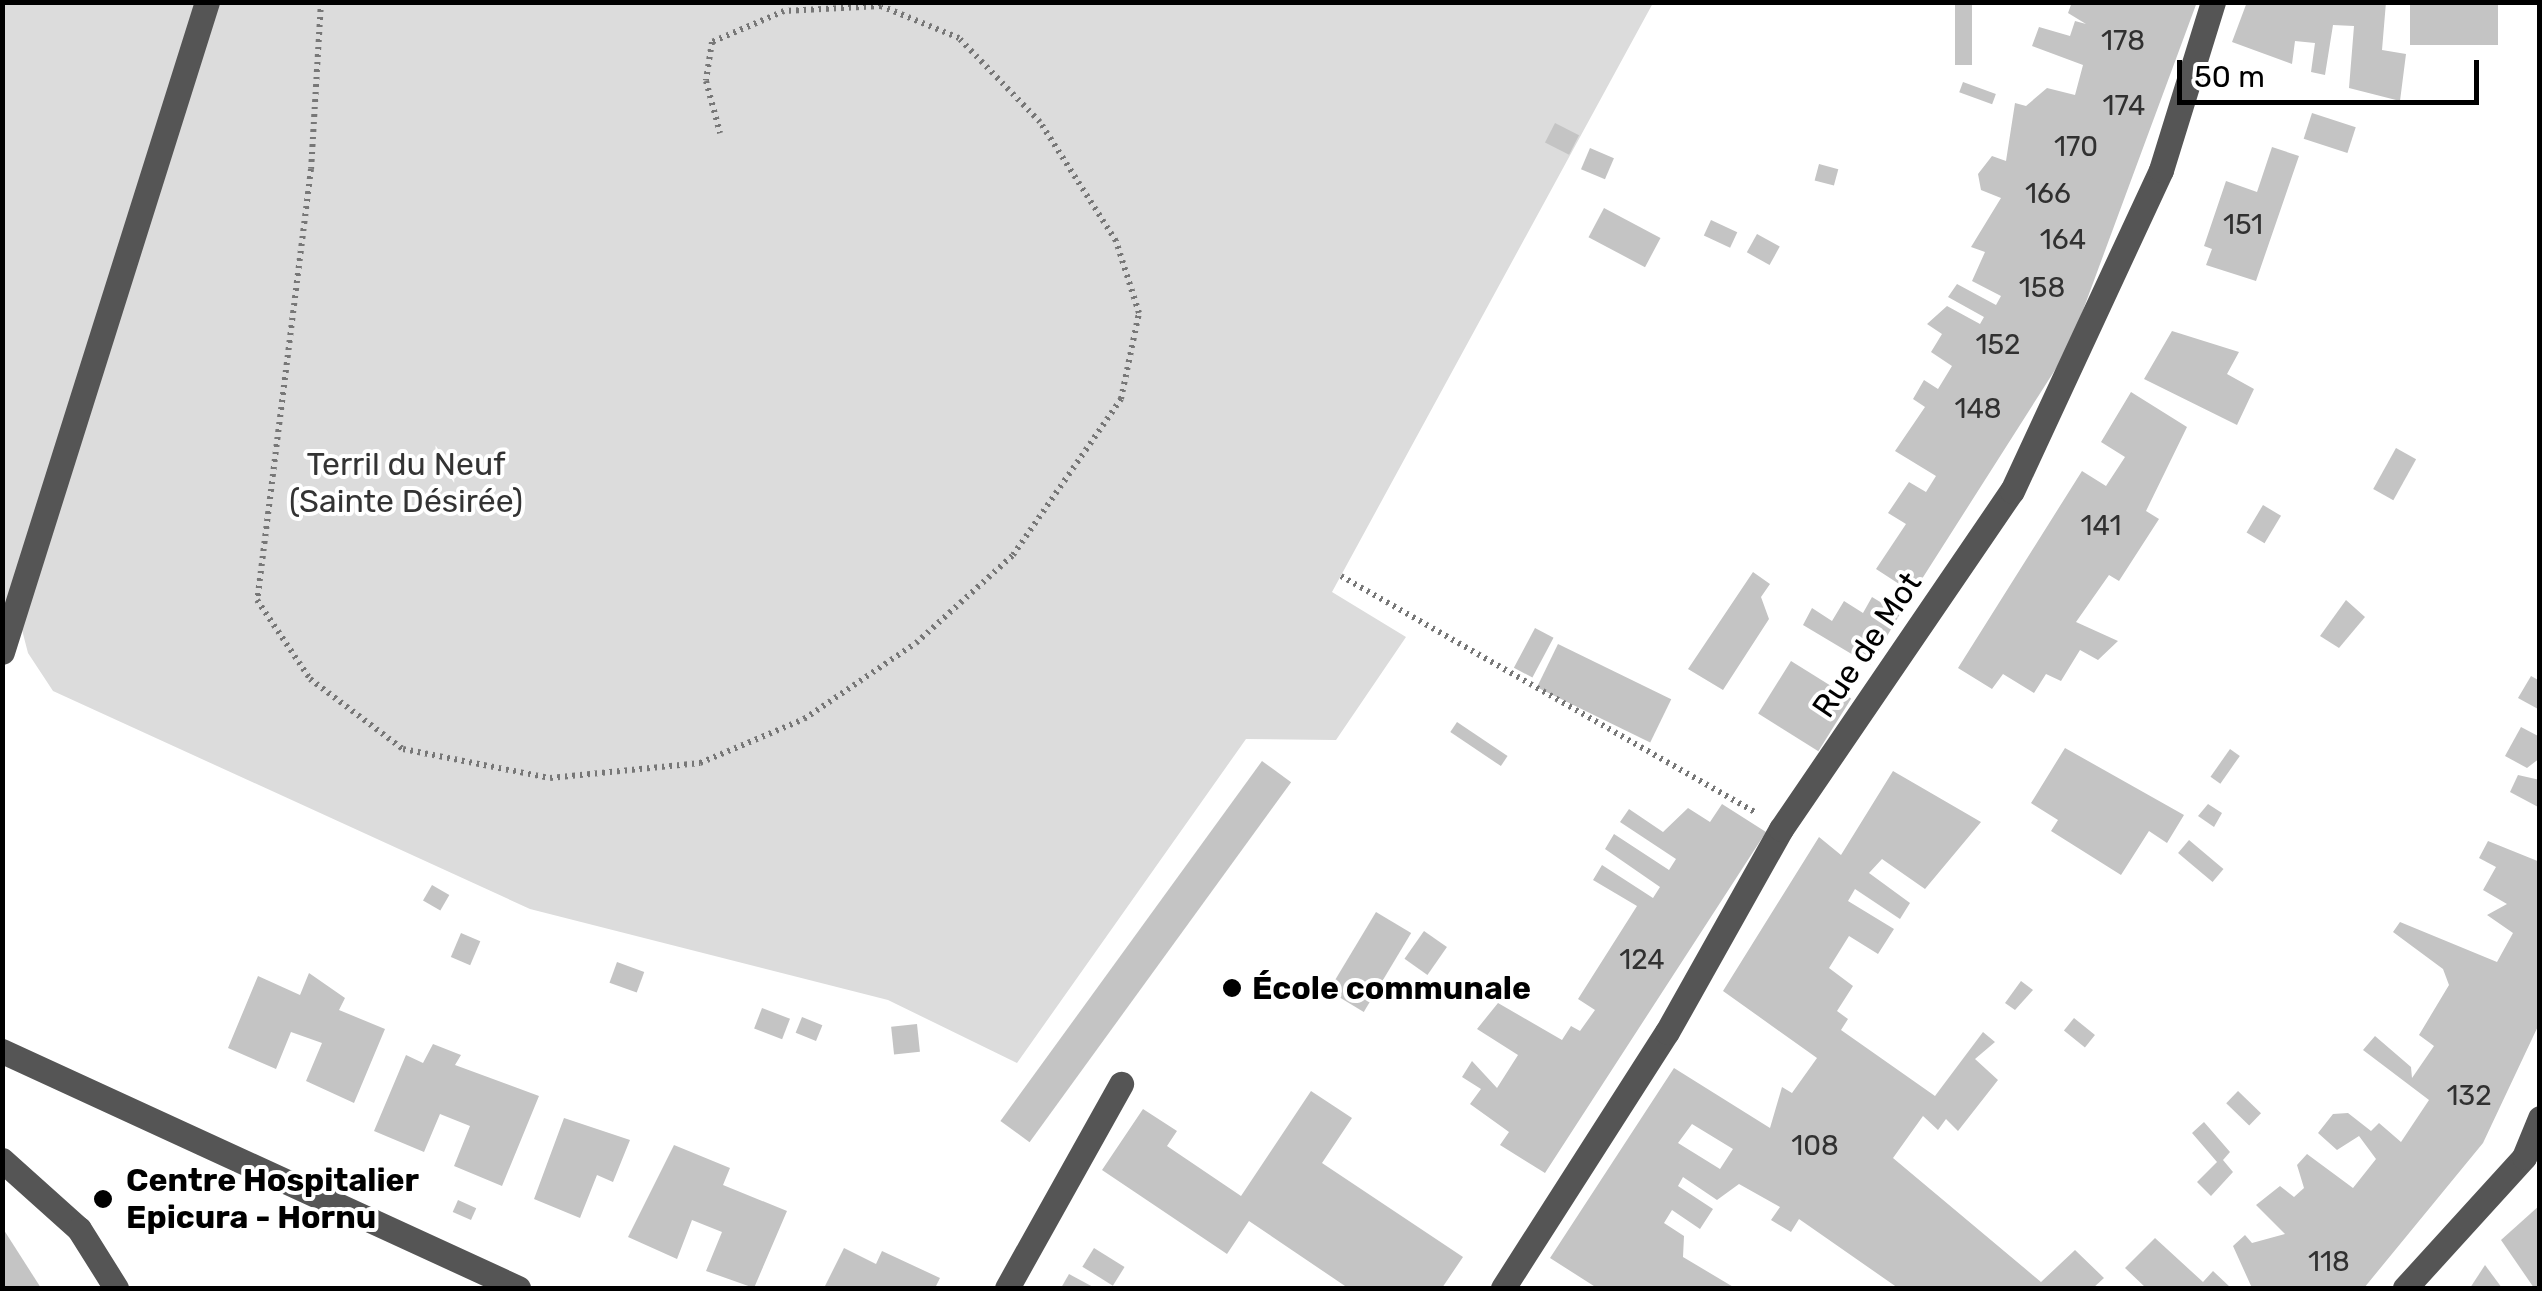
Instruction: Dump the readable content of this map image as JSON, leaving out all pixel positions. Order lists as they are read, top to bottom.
{
  "streets": {
    "street": ["Rue de Mot"]
  },
  "parks": ["Terril du Neuf (Sainte Désirée)"],
  "places": ["École communale", "Centre Hospitalier Epicura - Hornu"],
  "house_numbers": [
    "178",
    "174",
    "170",
    "166",
    "151",
    "164",
    "158",
    "152",
    "148",
    "141",
    "124",
    "132",
    "108",
    "118"
  ],
  "scale_bar": "50 m"
}
